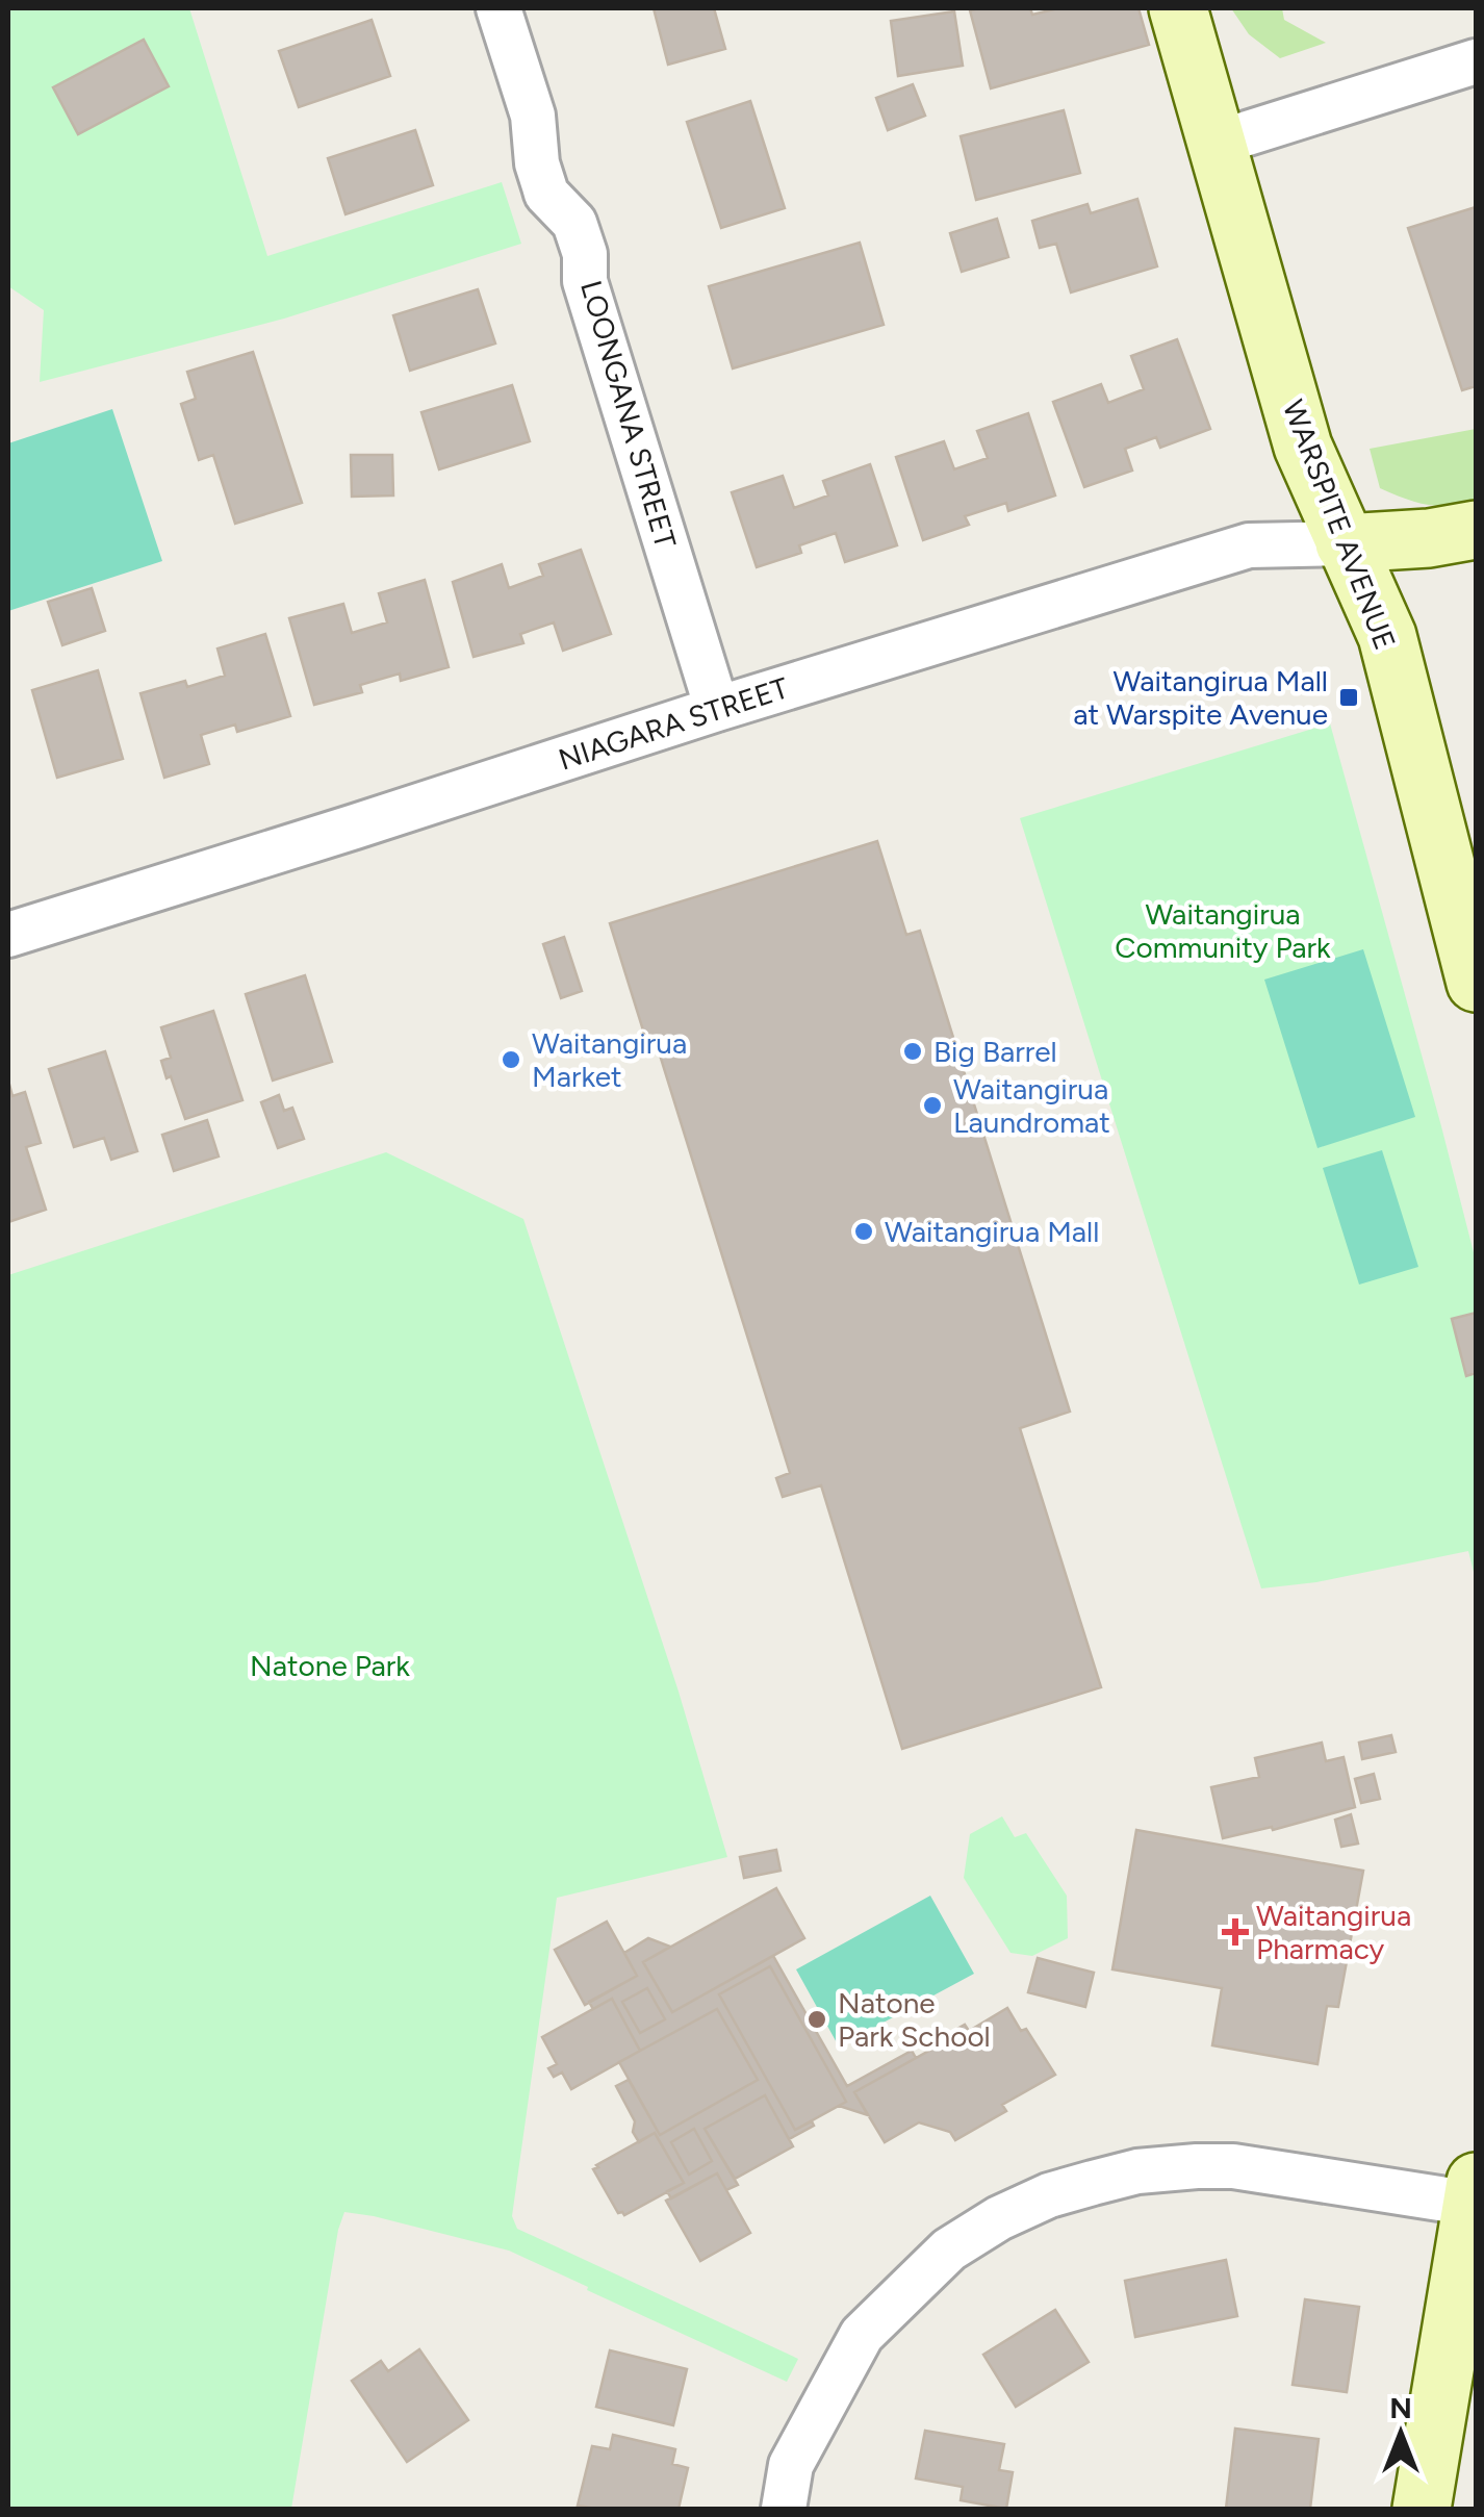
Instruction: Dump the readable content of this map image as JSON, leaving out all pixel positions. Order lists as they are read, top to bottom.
{
  "streets": {
    "main road": ["WARSPITE AVENUE"],
    "street": ["LOONGANA STREET", "NIAGARA STREET"]
  },
  "crossings": [
    ["LOONGANA STREET", "NIAGARA STREET"],
    ["WARSPITE AVENUE", "NIAGARA STREET"]
  ],
  "parks": ["Waitangirua Community Park", "Natone Park"],
  "places": {
    "transit": ["Waitangirua Mall at Warspite Avenue"],
    "other": [
      "Big Barrel",
      "Waitangirua Market",
      "Waitangirua Laundromat",
      "Waitangirua Mall",
      "Natone Park School"
    ],
    "health": ["Waitangirua Pharmacy"]
  },
  "north": "top"
}
